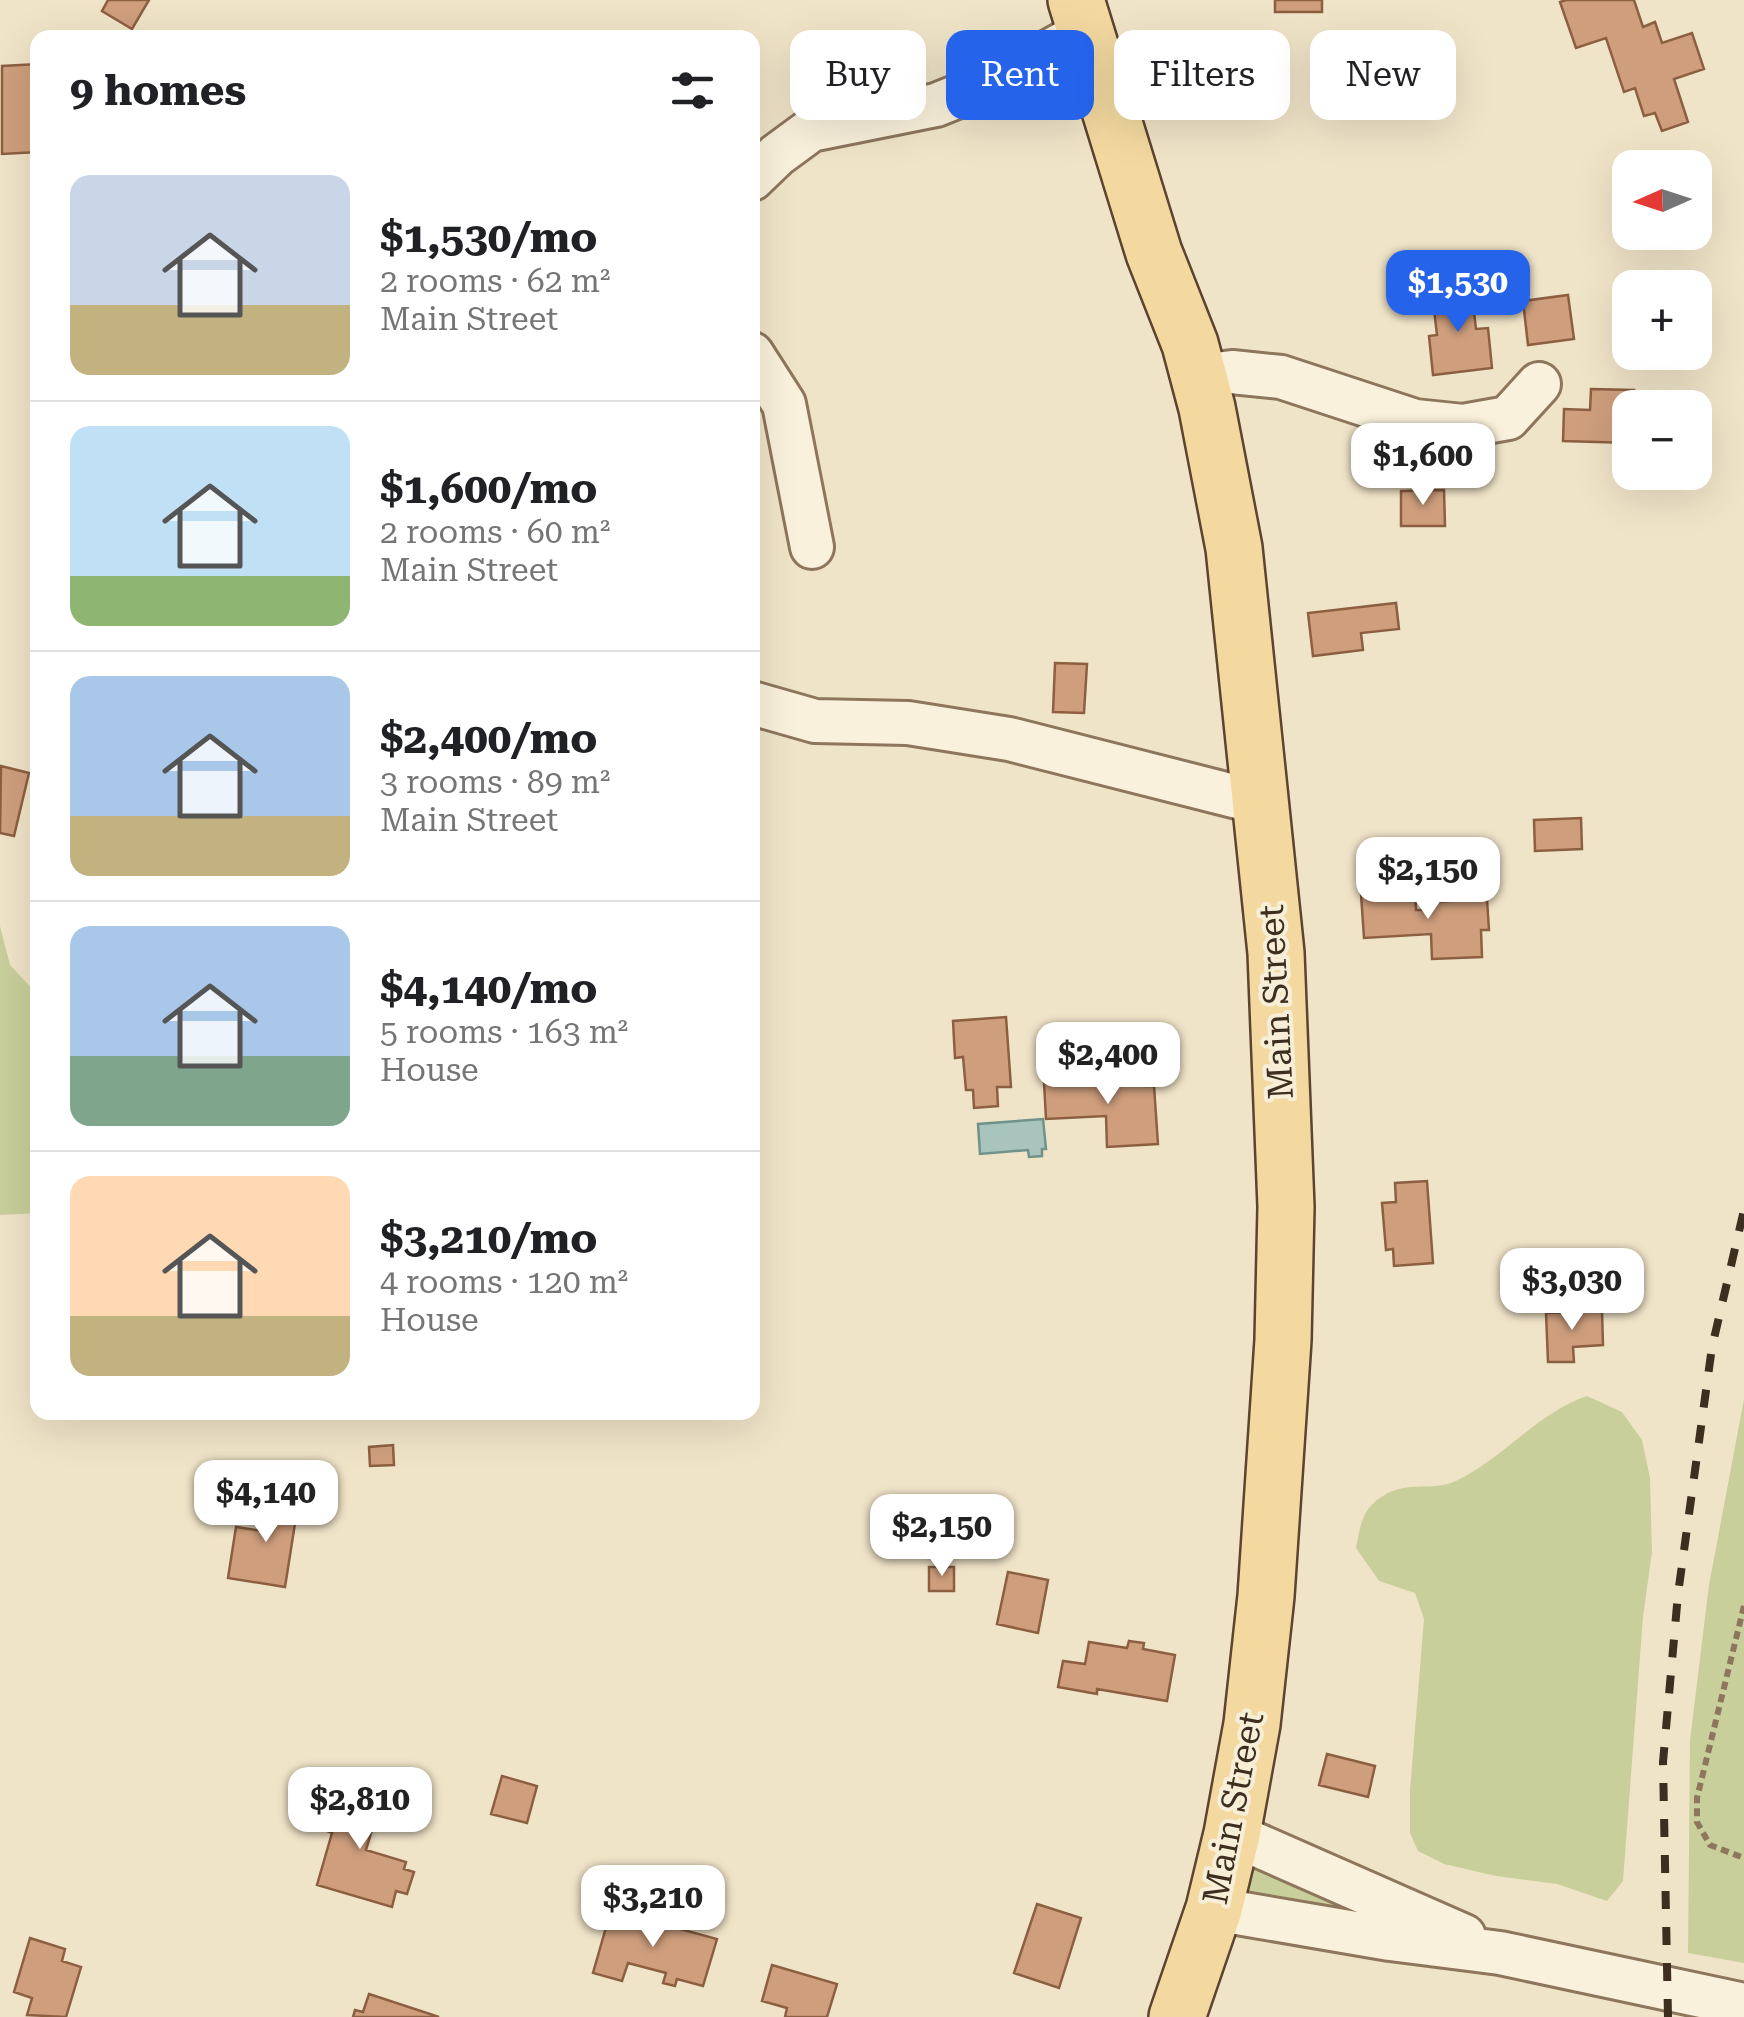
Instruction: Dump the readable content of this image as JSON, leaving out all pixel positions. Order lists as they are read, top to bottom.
{
  "streets": {
    "main road": ["Main Street"]
  },
  "north": "left",
  "page": {
    "chip": [
      "Buy",
      "Rent",
      "Filters",
      "New"
    ],
    "heading": "9 homes",
    "map_buttons": ["+", "−"],
    "list": [
      {
        "name": "$1,530/mo",
        "note": "2 rooms · 62 m² · Main Street"
      },
      {
        "name": "$1,600/mo",
        "note": "2 rooms · 60 m² · Main Street"
      },
      {
        "name": "$2,400/mo",
        "note": "3 rooms · 89 m² · Main Street"
      },
      {
        "name": "$4,140/mo",
        "note": "5 rooms · 163 m² · House"
      },
      {
        "name": "$3,210/mo",
        "note": "4 rooms · 120 m² · House"
      }
    ],
    "price": [
      "$1,530",
      "$1,600",
      "$2,150",
      "$2,400",
      "$3,030",
      "$4,140",
      "$2,150",
      "$2,810",
      "$3,210"
    ]
  }
}
